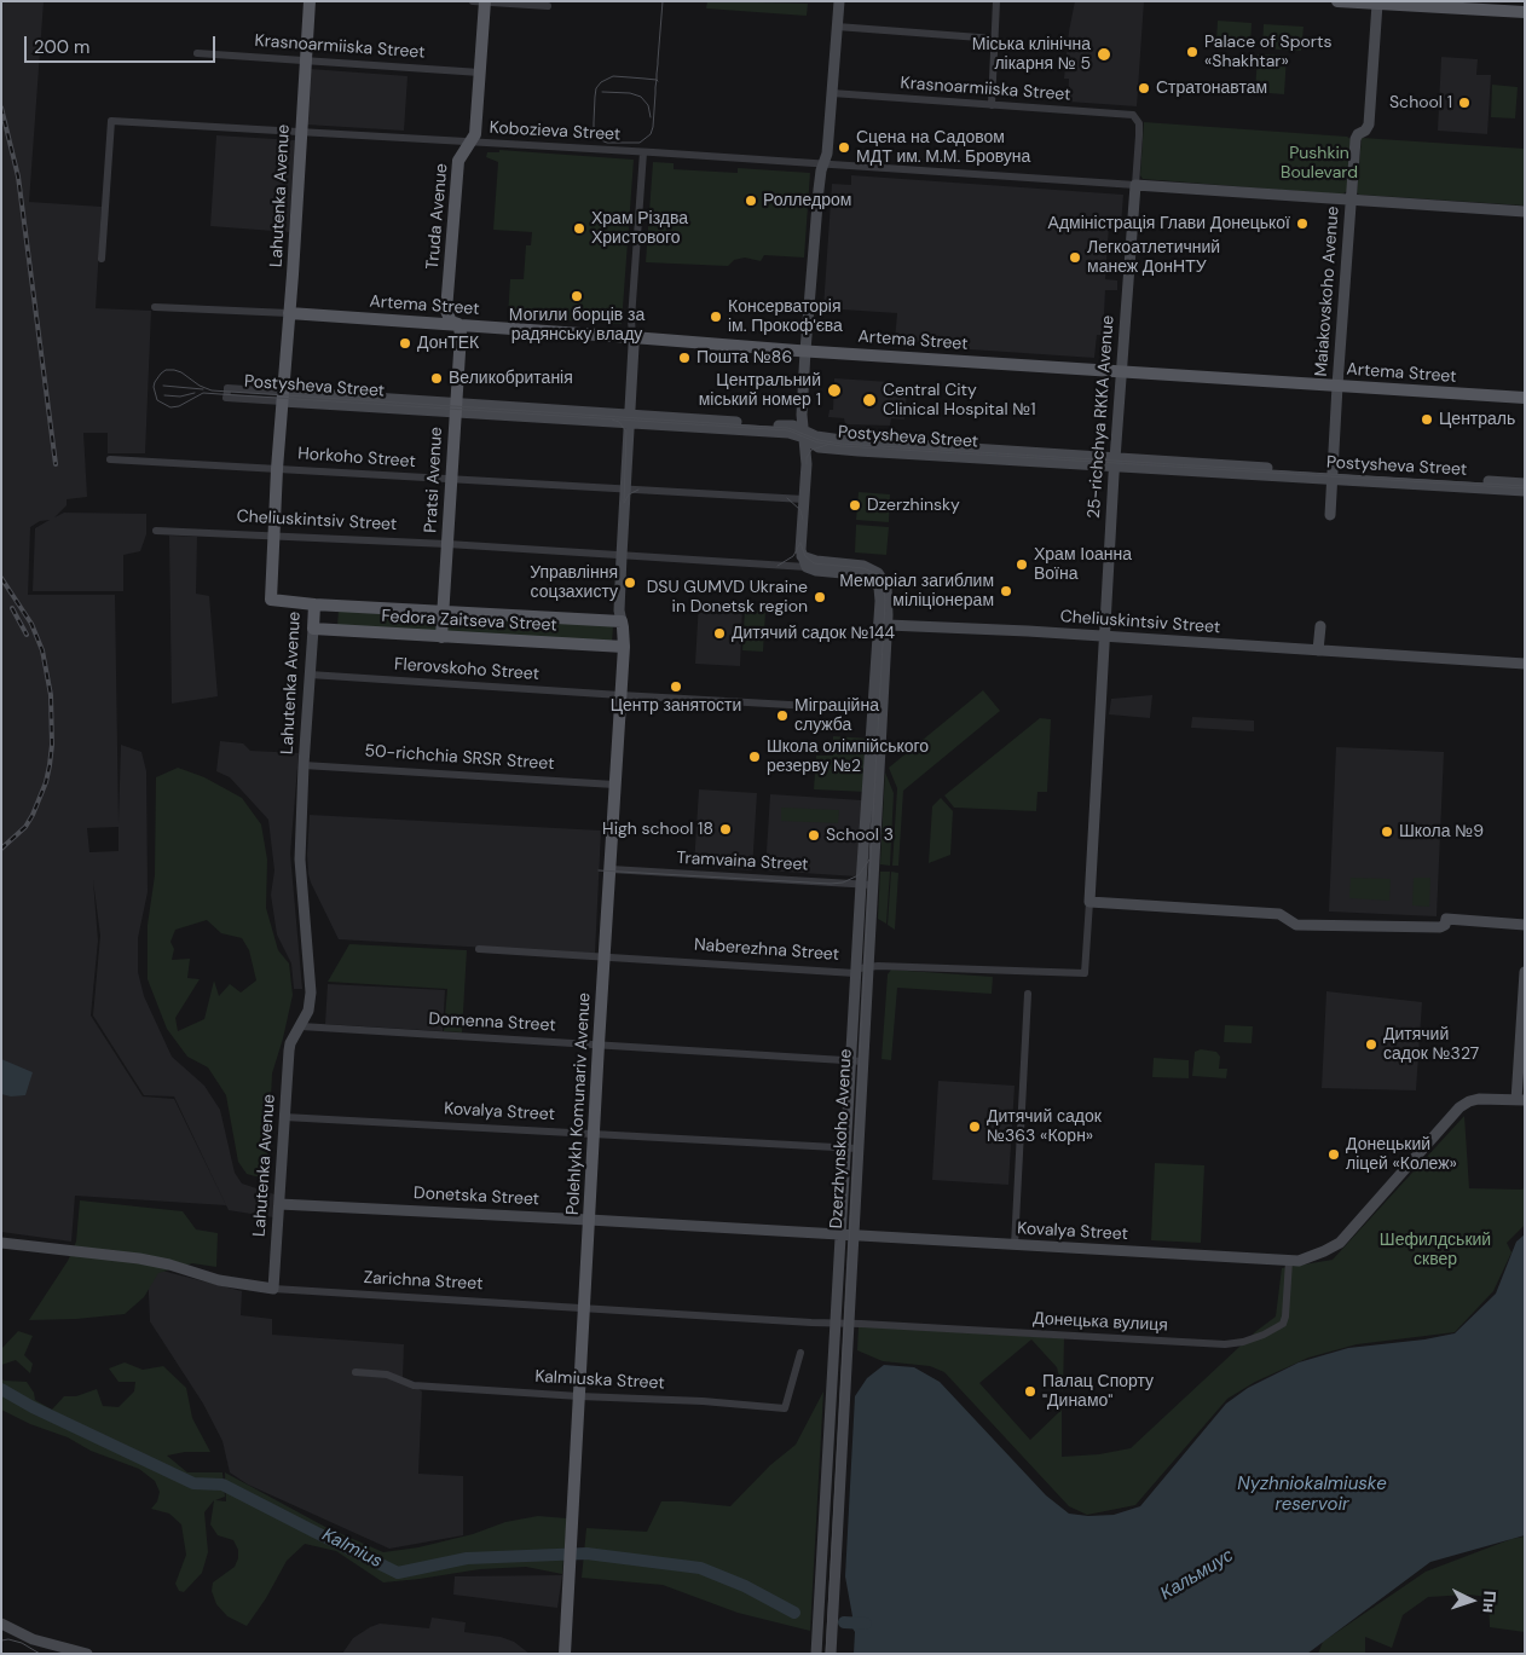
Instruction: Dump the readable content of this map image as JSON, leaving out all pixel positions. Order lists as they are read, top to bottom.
{
  "streets": {
    "main road": [
      "Lahutenka Avenue",
      "Truda Avenue",
      "Artema Street",
      "Pratsi Avenue",
      "Fedora Zaitseva Street",
      "Polehlykh Komunariv Avenue"
    ],
    "street": [
      "Krasnoarmiiska Street",
      "Kobozieva Street",
      "Maiakovskoho Avenue",
      "Postysheva Street",
      "25-richchya RKKA Avenue",
      "Horkoho Street",
      "Cheliuskintsiv Street",
      "Flerovskoho Street",
      "50-richchia SRSR Street",
      "Tramvaina Street",
      "Naberezhna Street",
      "Domenna Street",
      "Kovalya Street",
      "Dzerzhynskoho Avenue",
      "Donetska Street",
      "Zarichna Street",
      "Донецька вулиця",
      "Kalmiuska Street"
    ]
  },
  "crossings": [
    ["Krasnoarmiiska Street", "Lahutenka Avenue"],
    ["Krasnoarmiiska Street", "Truda Avenue"],
    ["Krasnoarmiiska Street", "25-richchya RKKA Avenue"],
    ["Kobozieva Street", "Lahutenka Avenue"],
    ["Kobozieva Street", "Truda Avenue"],
    ["Kobozieva Street", "25-richchya RKKA Avenue"],
    ["Lahutenka Avenue", "Artema Street"],
    ["Lahutenka Avenue", "Postysheva Street"],
    ["Lahutenka Avenue", "Horkoho Street"],
    ["Lahutenka Avenue", "Cheliuskintsiv Street"],
    ["Lahutenka Avenue", "Fedora Zaitseva Street"],
    ["Lahutenka Avenue", "Flerovskoho Street"],
    ["Lahutenka Avenue", "50-richchia SRSR Street"],
    ["Lahutenka Avenue", "Domenna Street"],
    ["Lahutenka Avenue", "Kovalya Street"],
    ["Lahutenka Avenue", "Donetska Street"],
    ["Lahutenka Avenue", "Zarichna Street"],
    ["Truda Avenue", "Artema Street"],
    ["Truda Avenue", "Pratsi Avenue"],
    ["Maiakovskoho Avenue", "Artema Street"],
    ["Maiakovskoho Avenue", "Postysheva Street"],
    ["Artema Street", "25-richchya RKKA Avenue"],
    ["Artema Street", "Pratsi Avenue"],
    ["Postysheva Street", "25-richchya RKKA Avenue"],
    ["Postysheva Street", "Pratsi Avenue"],
    ["25-richchya RKKA Avenue", "Cheliuskintsiv Street"],
    ["25-richchya RKKA Avenue", "Naberezhna Street"],
    ["Horkoho Street", "Pratsi Avenue"],
    ["Horkoho Street", "Polehlykh Komunariv Avenue"],
    ["Pratsi Avenue", "Cheliuskintsiv Street"],
    ["Pratsi Avenue", "Fedora Zaitseva Street"],
    ["Cheliuskintsiv Street", "Polehlykh Komunariv Avenue"],
    ["Cheliuskintsiv Street", "Dzerzhynskoho Avenue"],
    ["Fedora Zaitseva Street", "Polehlykh Komunariv Avenue"],
    ["Flerovskoho Street", "Polehlykh Komunariv Avenue"],
    ["50-richchia SRSR Street", "Polehlykh Komunariv Avenue"],
    ["Tramvaina Street", "Polehlykh Komunariv Avenue"],
    ["Tramvaina Street", "Dzerzhynskoho Avenue"],
    ["Naberezhna Street", "Polehlykh Komunariv Avenue"],
    ["Naberezhna Street", "Dzerzhynskoho Avenue"],
    ["Domenna Street", "Polehlykh Komunariv Avenue"],
    ["Domenna Street", "Dzerzhynskoho Avenue"],
    ["Polehlykh Komunariv Avenue", "Kovalya Street"],
    ["Polehlykh Komunariv Avenue", "Donetska Street"],
    ["Polehlykh Komunariv Avenue", "Zarichna Street"],
    ["Polehlykh Komunariv Avenue", "Kalmiuska Street"],
    ["Kovalya Street", "Dzerzhynskoho Avenue"],
    ["Kovalya Street", "Donetska Street"],
    ["Kovalya Street", "Донецька вулиця"],
    ["Dzerzhynskoho Avenue", "Donetska Street"],
    ["Dzerzhynskoho Avenue", "Zarichna Street"],
    ["Dzerzhynskoho Avenue", "Донецька вулиця"],
    ["Zarichna Street", "Донецька вулиця"]
  ],
  "water": ["Nyzhniokalmiuske reservoir", "Kalmius", "Кальмиус"],
  "parks": ["Pushkin Boulevard", "Шефилдський сквер"],
  "places": [
    "Palace of Sports «Shakhtar»",
    "Міська клінічна лікарня № 5",
    "Стратонавтам",
    "School 1",
    "Сцена на Садовом МДТ им. М.М. Бровуна",
    "Ролледром",
    "Адміністрація Глави Донецької",
    "Храм Різдва Христового",
    "Легкоатлетичний манеж ДонНТУ",
    "Могили борців за радянську владу",
    "Консерваторія ім. Прокоф'єва",
    "ДонТЕК",
    "Пошта №86",
    "Великобританія",
    "Центральний міський номер 1",
    "Central City Clinical Hospital №1",
    "Централь",
    "Dzerzhinsky",
    "Храм Іоанна Воїна",
    "Управління соцзахисту",
    "Меморіал загиблим міліціонерам",
    "DSU GUMVD Ukraine in Donetsk region",
    "Дитячий садок №144",
    "Центр занятости",
    "Міграційна служба",
    "Школа олімпійського резерву №2",
    "High school 18",
    "Школа №9",
    "School 3",
    "Дитячий садок №327",
    "Дитячий садок №363 «Корн»",
    "Донецький ліцей «Колеж»",
    "Палац Спорту \"Динамо\""
  ],
  "scale_bar": "200 m",
  "north": "right"
}
